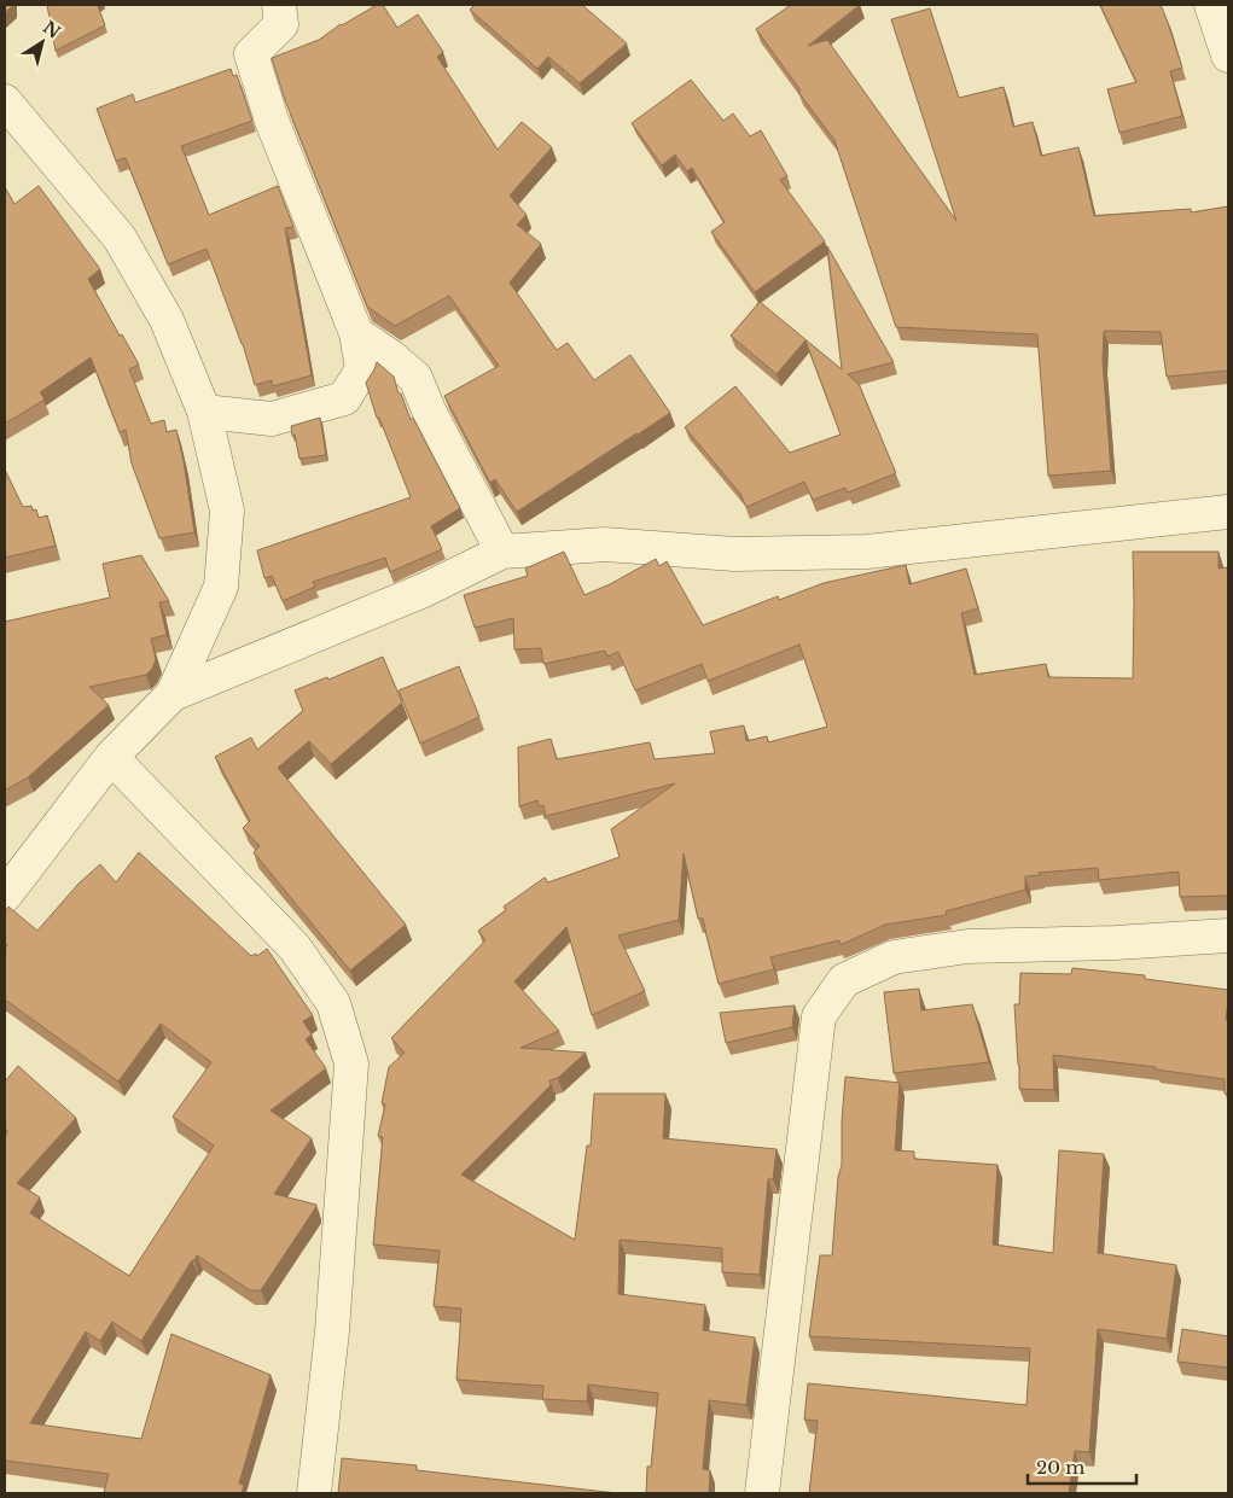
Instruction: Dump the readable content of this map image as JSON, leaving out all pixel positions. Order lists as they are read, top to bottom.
{
  "scale_bar": "20 m",
  "north": "top right"
}
